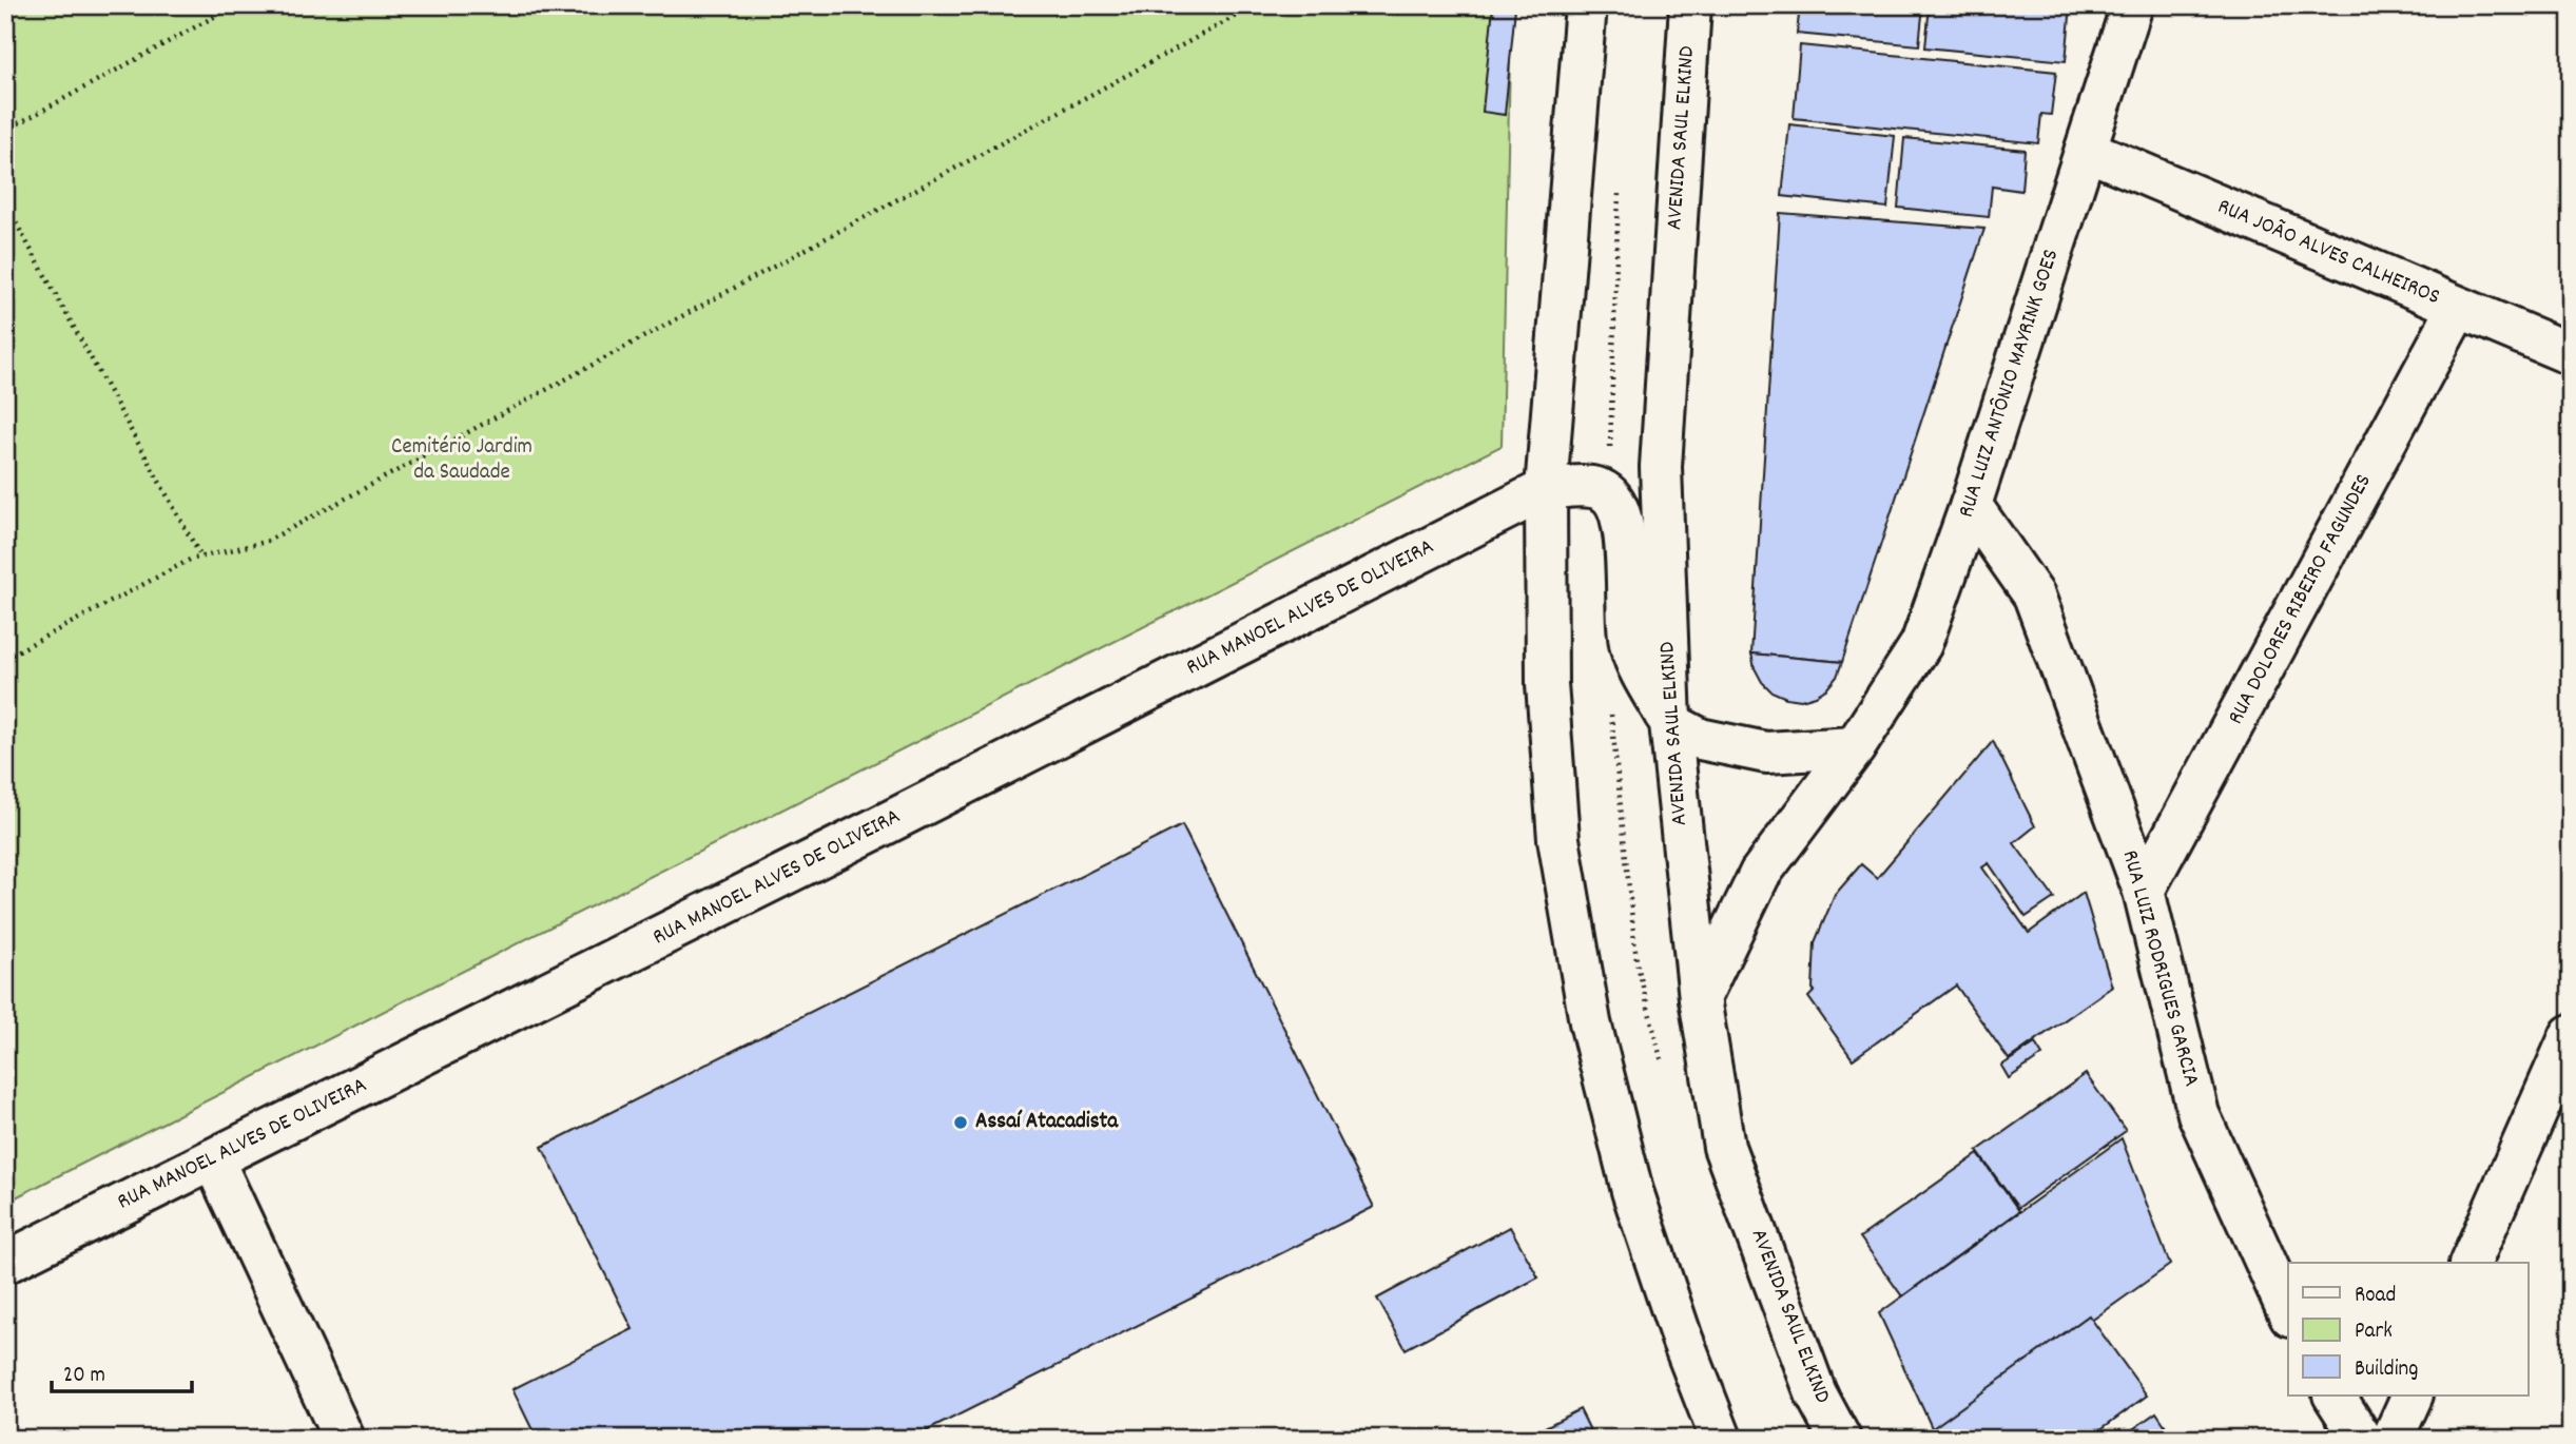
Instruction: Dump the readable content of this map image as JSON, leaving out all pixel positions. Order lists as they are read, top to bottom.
{
  "streets": {
    "street": [
      "AVENIDA SAUL ELKIND",
      "RUA JOÃO ALVES CALHEIROS",
      "RUA LUIZ ANTÔNIO MAYRINK GOES",
      "RUA DOLORES RIBEIRO FAGUNDES",
      "RUA MANOEL ALVES DE OLIVEIRA",
      "RUA LUIZ RODRIGUES GARCIA"
    ]
  },
  "crossings": [
    ["AVENIDA SAUL ELKIND", "RUA LUIZ ANTÔNIO MAYRINK GOES"],
    ["RUA JOÃO ALVES CALHEIROS", "RUA LUIZ ANTÔNIO MAYRINK GOES"],
    ["RUA JOÃO ALVES CALHEIROS", "RUA DOLORES RIBEIRO FAGUNDES"],
    ["RUA LUIZ ANTÔNIO MAYRINK GOES", "RUA LUIZ RODRIGUES GARCIA"],
    ["RUA DOLORES RIBEIRO FAGUNDES", "RUA LUIZ RODRIGUES GARCIA"]
  ],
  "parks": ["Cemitério Jardim da Saudade"],
  "places": ["Assaí Atacadista"],
  "legend": ["Road", "Park", "Building"],
  "scale_bar": "20 m"
}
